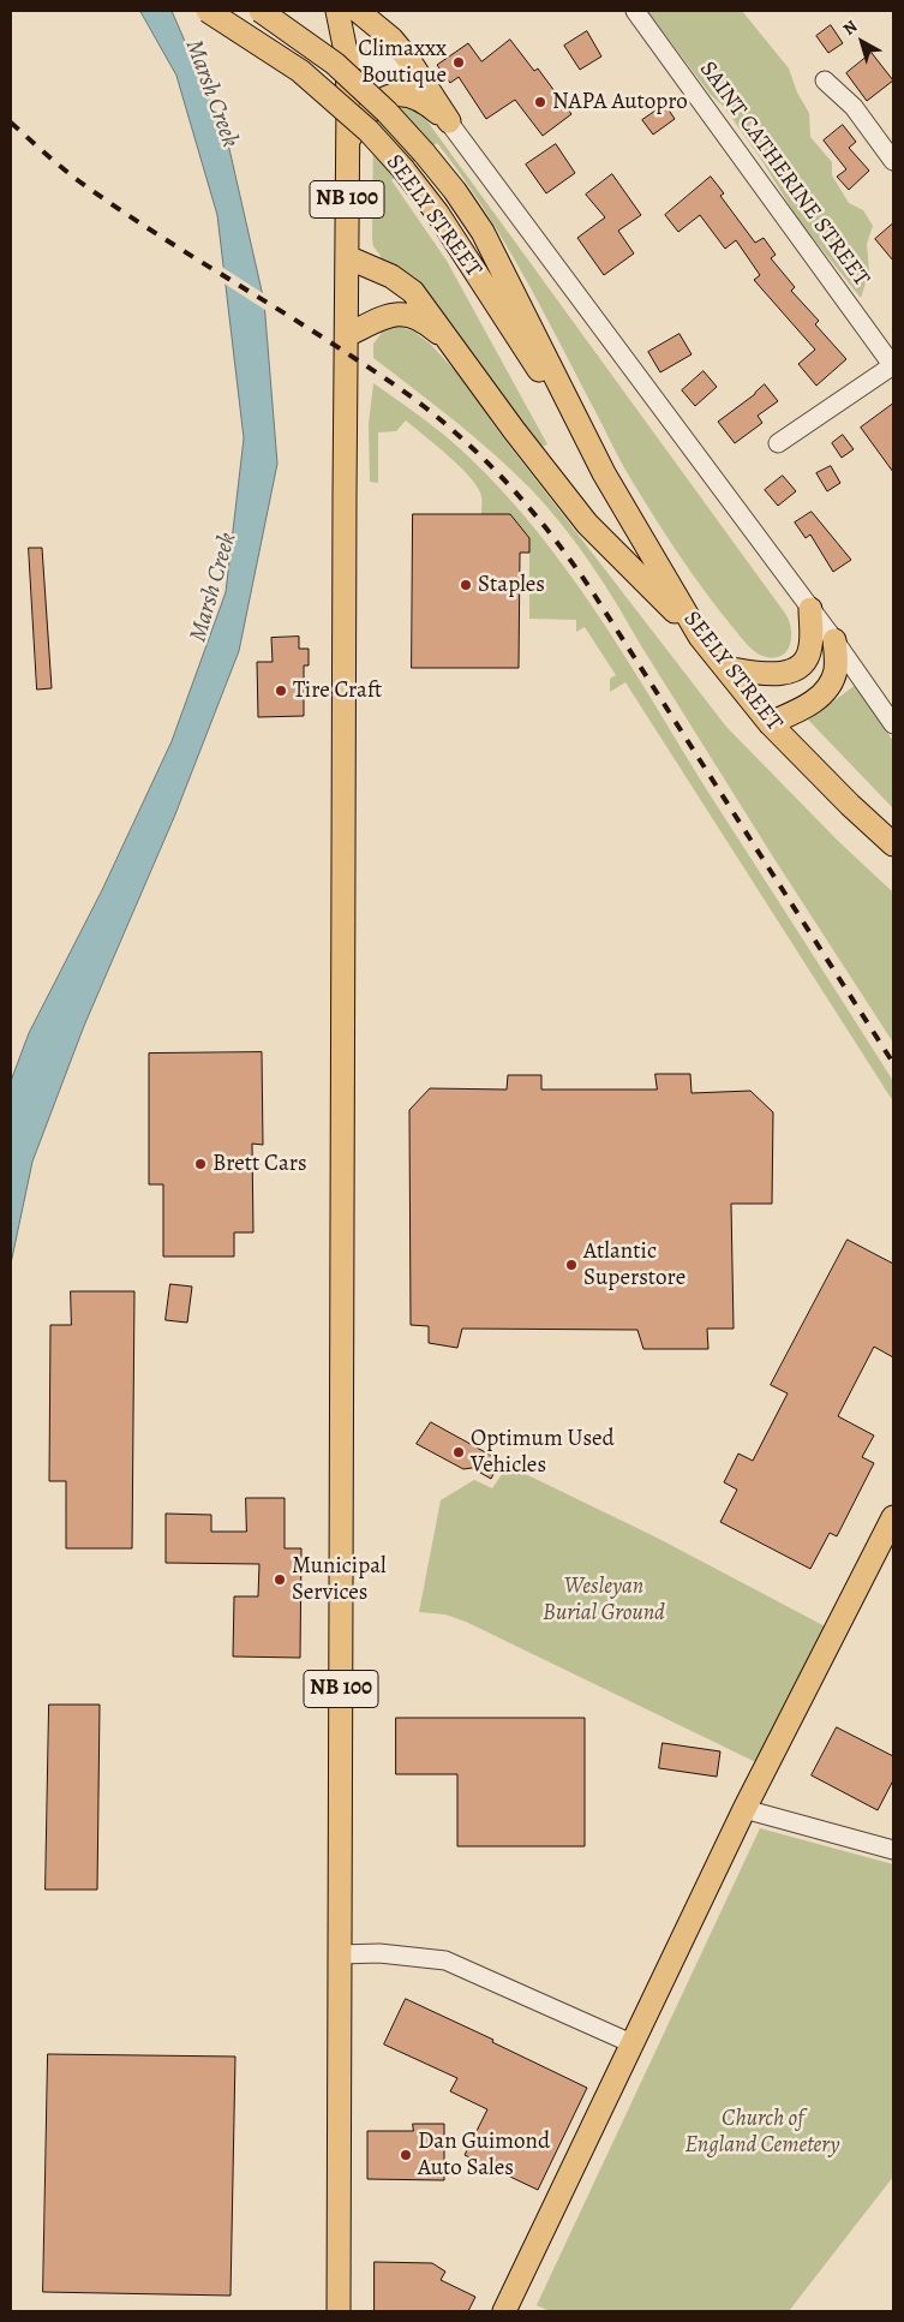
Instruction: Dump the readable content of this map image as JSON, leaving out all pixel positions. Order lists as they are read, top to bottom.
{
  "streets": {
    "main road": ["NB 100", "SEELY STREET"],
    "street": ["SAINT CATHERINE STREET"]
  },
  "water": ["Marsh Creek"],
  "parks": ["Wesleyan Burial Ground", "Church of England Cemetery"],
  "places": [
    "Climaxxx Boutique",
    "NAPA Autopro",
    "Staples",
    "Tire Craft",
    "Brett Cars",
    "Atlantic Superstore",
    "Optimum Used Vehicles",
    "Municipal Services",
    "Dan Guimond Auto Sales"
  ],
  "north": "top left"
}
